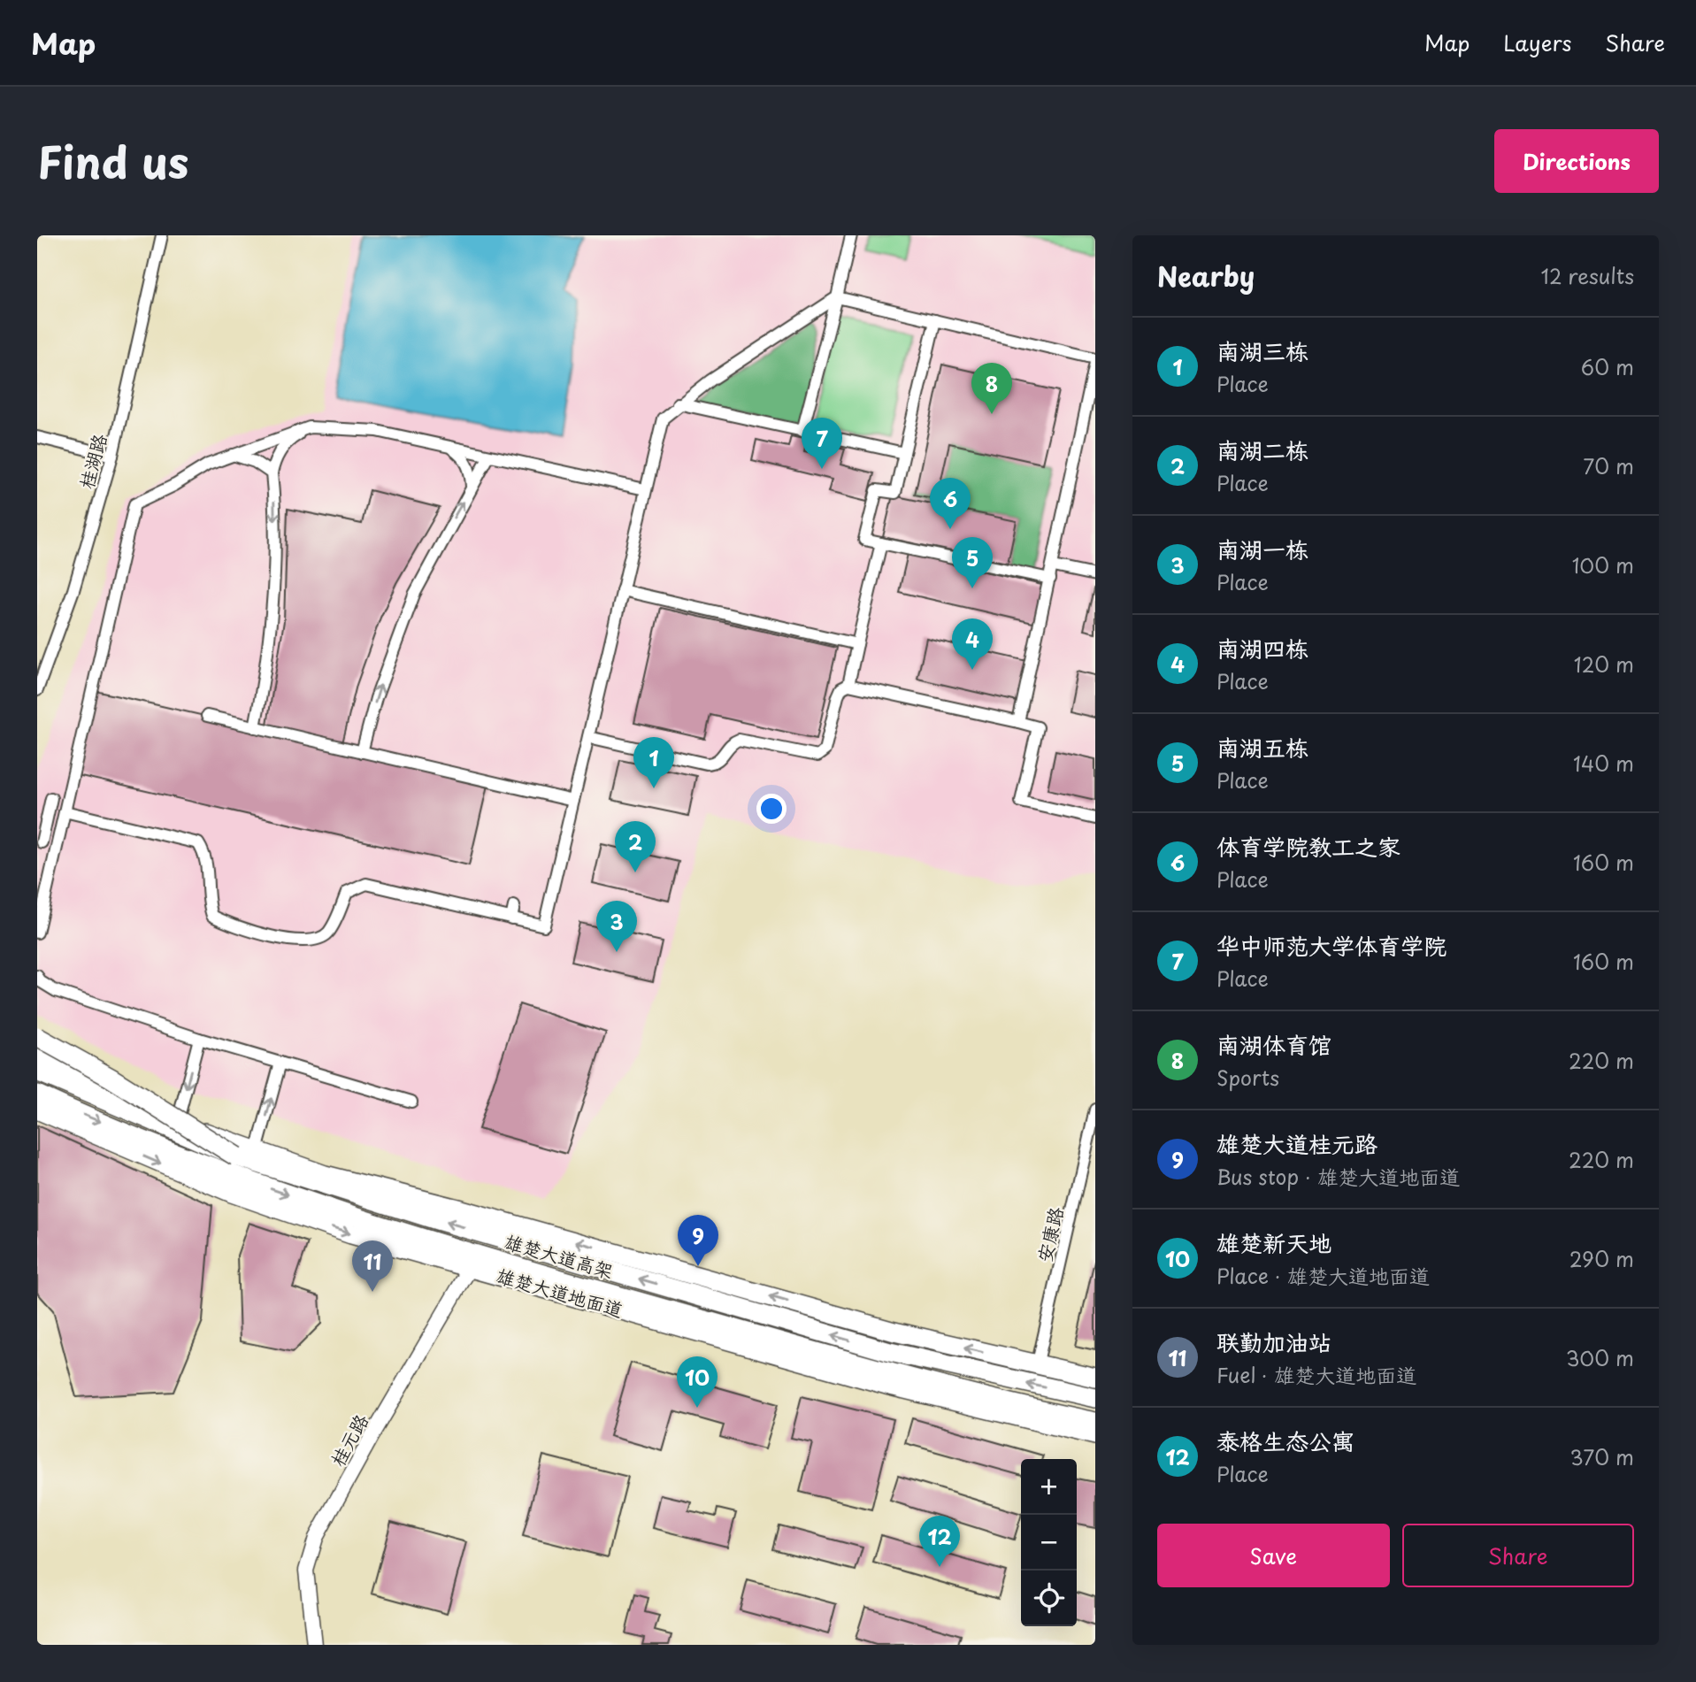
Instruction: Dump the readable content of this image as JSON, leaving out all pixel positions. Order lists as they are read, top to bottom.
{
  "streets": {
    "main road": ["雄楚大道高架", "雄楚大道地面道"],
    "street": ["桂湖路", "安康路", "桂元路"]
  },
  "crossings": [
    ["雄楚大道地面道", "桂元路"]
  ],
  "page": {
    "header": "Map",
    "nav": ["Map", "Layers", "Share"],
    "title": "Find us",
    "buttons": [
      "Directions",
      ["Save", "Share"]
    ],
    "heading": ["Nearby", "12 results"],
    "list": [
      {
        "mark": "1",
        "name": "南湖三栋",
        "note": "Place",
        "value": "60 m"
      },
      {
        "mark": "2",
        "name": "南湖二栋",
        "note": "Place",
        "value": "70 m"
      },
      {
        "mark": "3",
        "name": "南湖一栋",
        "note": "Place",
        "value": "100 m"
      },
      {
        "mark": "4",
        "name": "南湖四栋",
        "note": "Place",
        "value": "120 m"
      },
      {
        "mark": "5",
        "name": "南湖五栋",
        "note": "Place",
        "value": "140 m"
      },
      {
        "mark": "6",
        "name": "体育学院教工之家",
        "note": "Place",
        "value": "160 m"
      },
      {
        "mark": "7",
        "name": "华中师范大学体育学院",
        "note": "Place",
        "value": "160 m"
      },
      {
        "mark": "8",
        "name": "南湖体育馆",
        "note": "Sports",
        "value": "220 m"
      },
      {
        "mark": "9",
        "name": "雄楚大道桂元路",
        "note": "Bus stop · 雄楚大道地面道",
        "value": "220 m"
      },
      {
        "mark": "10",
        "name": "雄楚新天地",
        "note": "Place · 雄楚大道地面道",
        "value": "290 m"
      },
      {
        "mark": "11",
        "name": "联勤加油站",
        "note": "Fuel · 雄楚大道地面道",
        "value": "300 m"
      },
      {
        "mark": "12",
        "name": "泰格生态公寓",
        "note": "Place",
        "value": "370 m"
      }
    ],
    "pins": [
      "8",
      "7",
      "6",
      "5",
      "4",
      "1",
      "2",
      "3",
      "9",
      "11",
      "10",
      "12"
    ],
    "map_buttons": ["+", "−"]
  }
}
